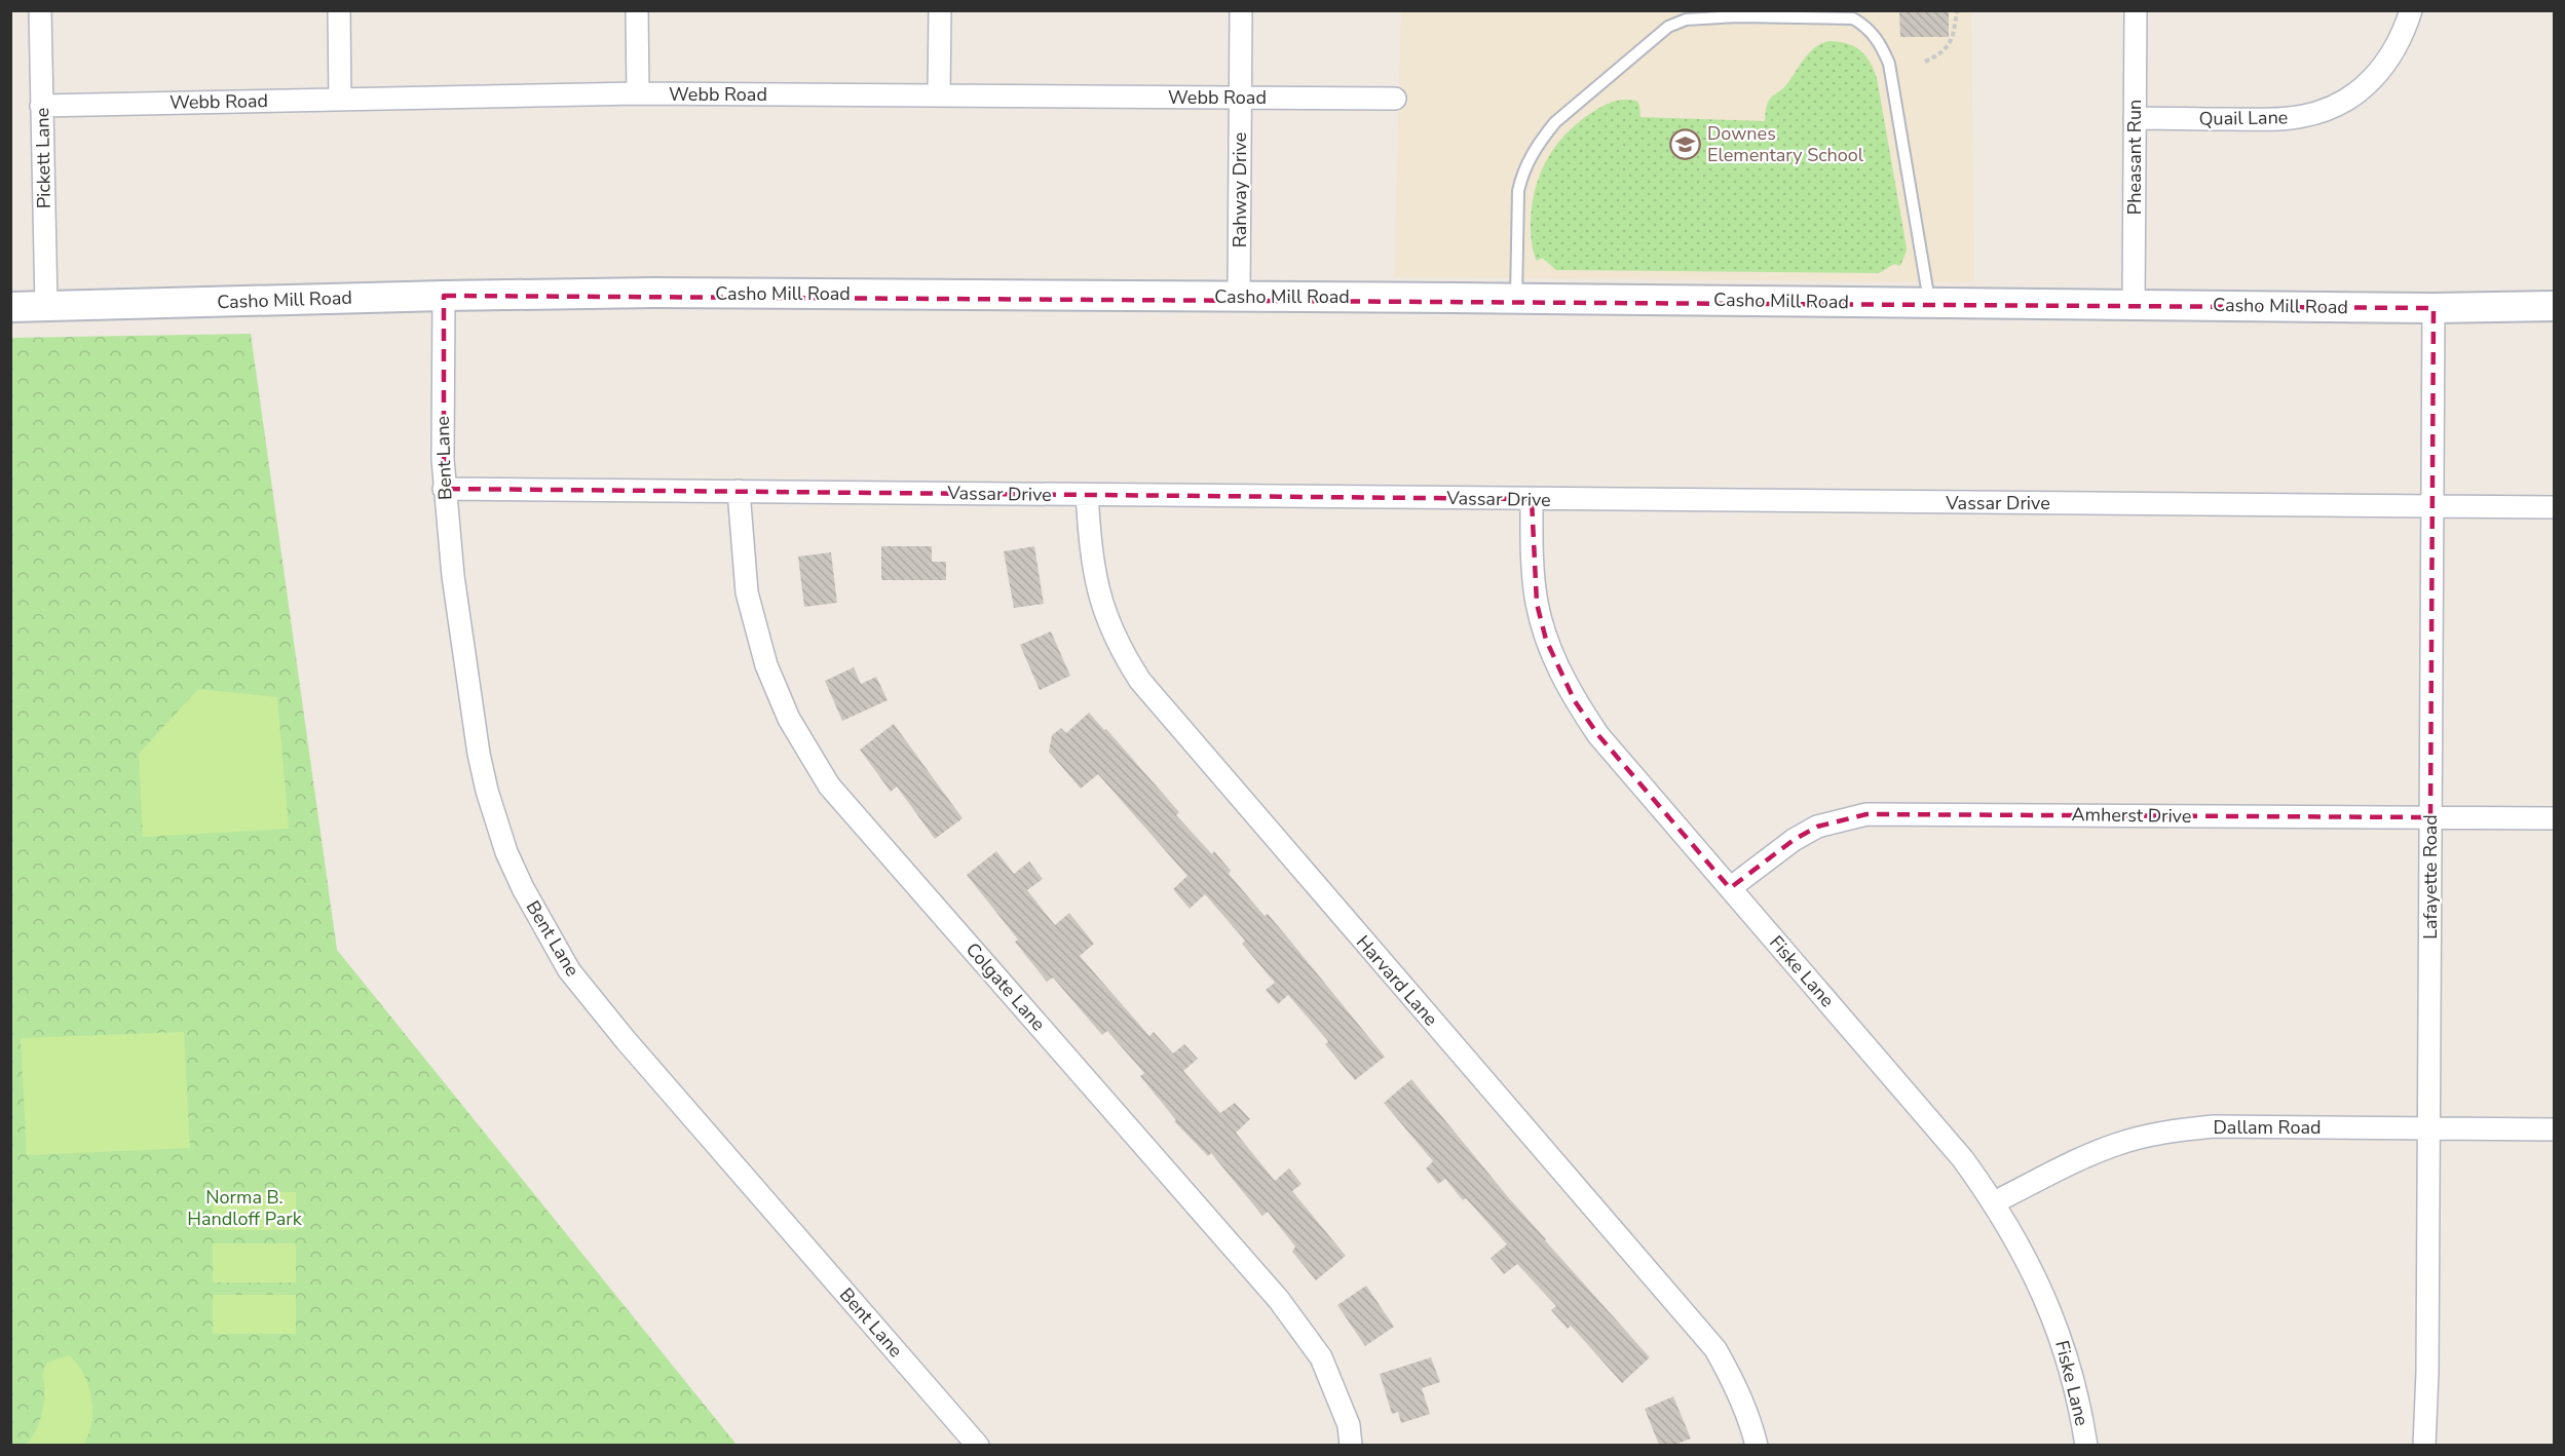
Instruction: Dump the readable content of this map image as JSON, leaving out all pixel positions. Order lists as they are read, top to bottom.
{
  "streets": {
    "street": [
      "Webb Road",
      "Quail Lane",
      "Pheasant Run",
      "Pickett Lane",
      "Rahway Drive",
      "Casho Mill Road",
      "Bent Lane",
      "Vassar Drive",
      "Amherst Drive",
      "Lafayette Road",
      "Fiske Lane",
      "Harvard Lane",
      "Colgate Lane",
      "Dallam Road"
    ]
  },
  "crossings": [
    ["Webb Road", "Pickett Lane"],
    ["Webb Road", "Rahway Drive"],
    ["Quail Lane", "Pheasant Run"],
    ["Pheasant Run", "Casho Mill Road"],
    ["Pickett Lane", "Casho Mill Road"],
    ["Rahway Drive", "Casho Mill Road"],
    ["Casho Mill Road", "Bent Lane"],
    ["Casho Mill Road", "Lafayette Road"],
    ["Bent Lane", "Vassar Drive"],
    ["Vassar Drive", "Lafayette Road"],
    ["Vassar Drive", "Fiske Lane"],
    ["Vassar Drive", "Harvard Lane"],
    ["Vassar Drive", "Colgate Lane"],
    ["Amherst Drive", "Lafayette Road"],
    ["Amherst Drive", "Fiske Lane"],
    ["Lafayette Road", "Dallam Road"],
    ["Fiske Lane", "Dallam Road"]
  ],
  "parks": ["Norma B. Handloff Park"],
  "places": {
    "school or university": ["Downes Elementary School"]
  }
}
